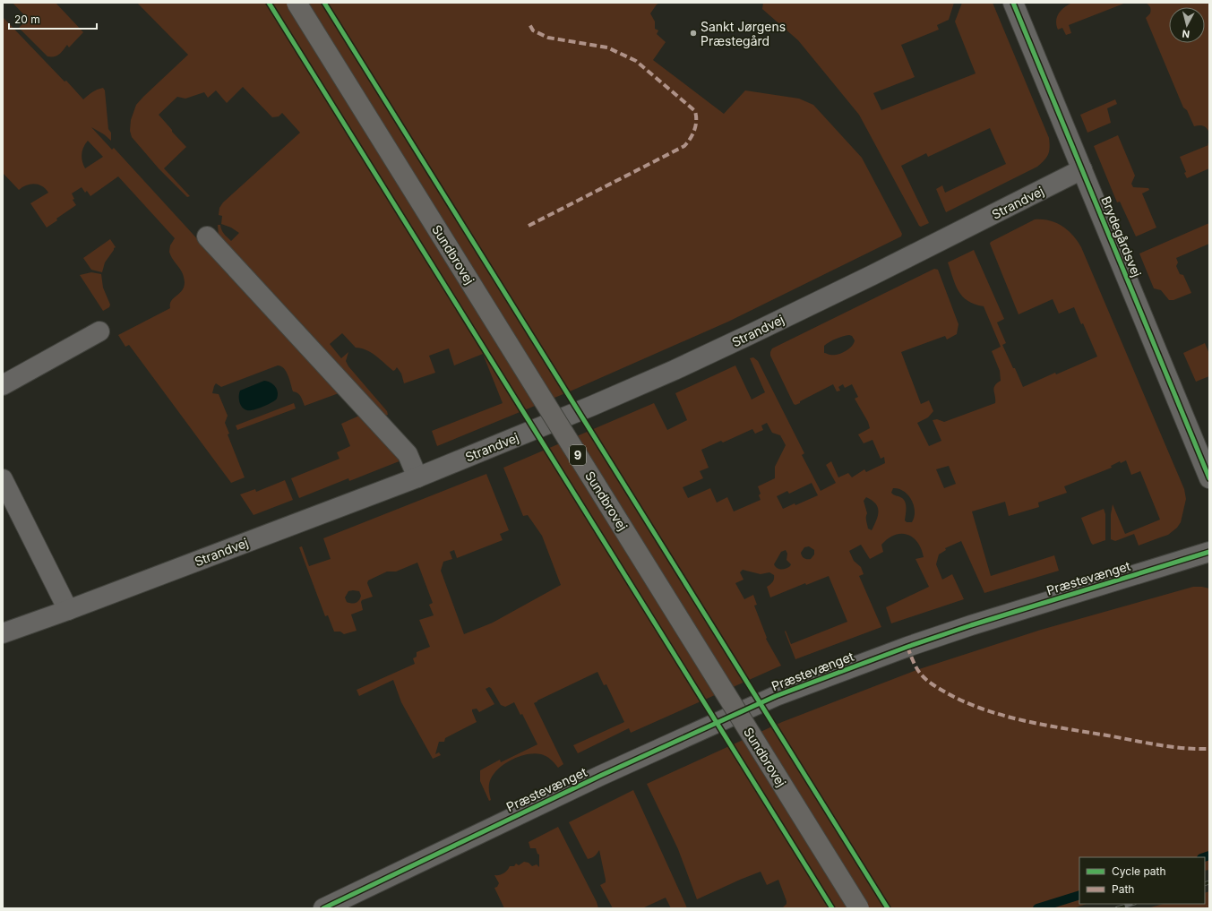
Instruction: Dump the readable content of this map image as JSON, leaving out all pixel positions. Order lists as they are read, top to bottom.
{
  "streets": {
    "main road": ["Sundbrovej", "9"],
    "street": ["Strandvej", "Brydegårdsvej", "Præstevænget"]
  },
  "crossings": [
    ["Strandvej", "Brydegårdsvej"]
  ],
  "places": ["Sankt Jørgens Præstegård"],
  "legend": ["Cycle path", "Path"],
  "scale_bar": "20 m",
  "north": "bottom"
}
